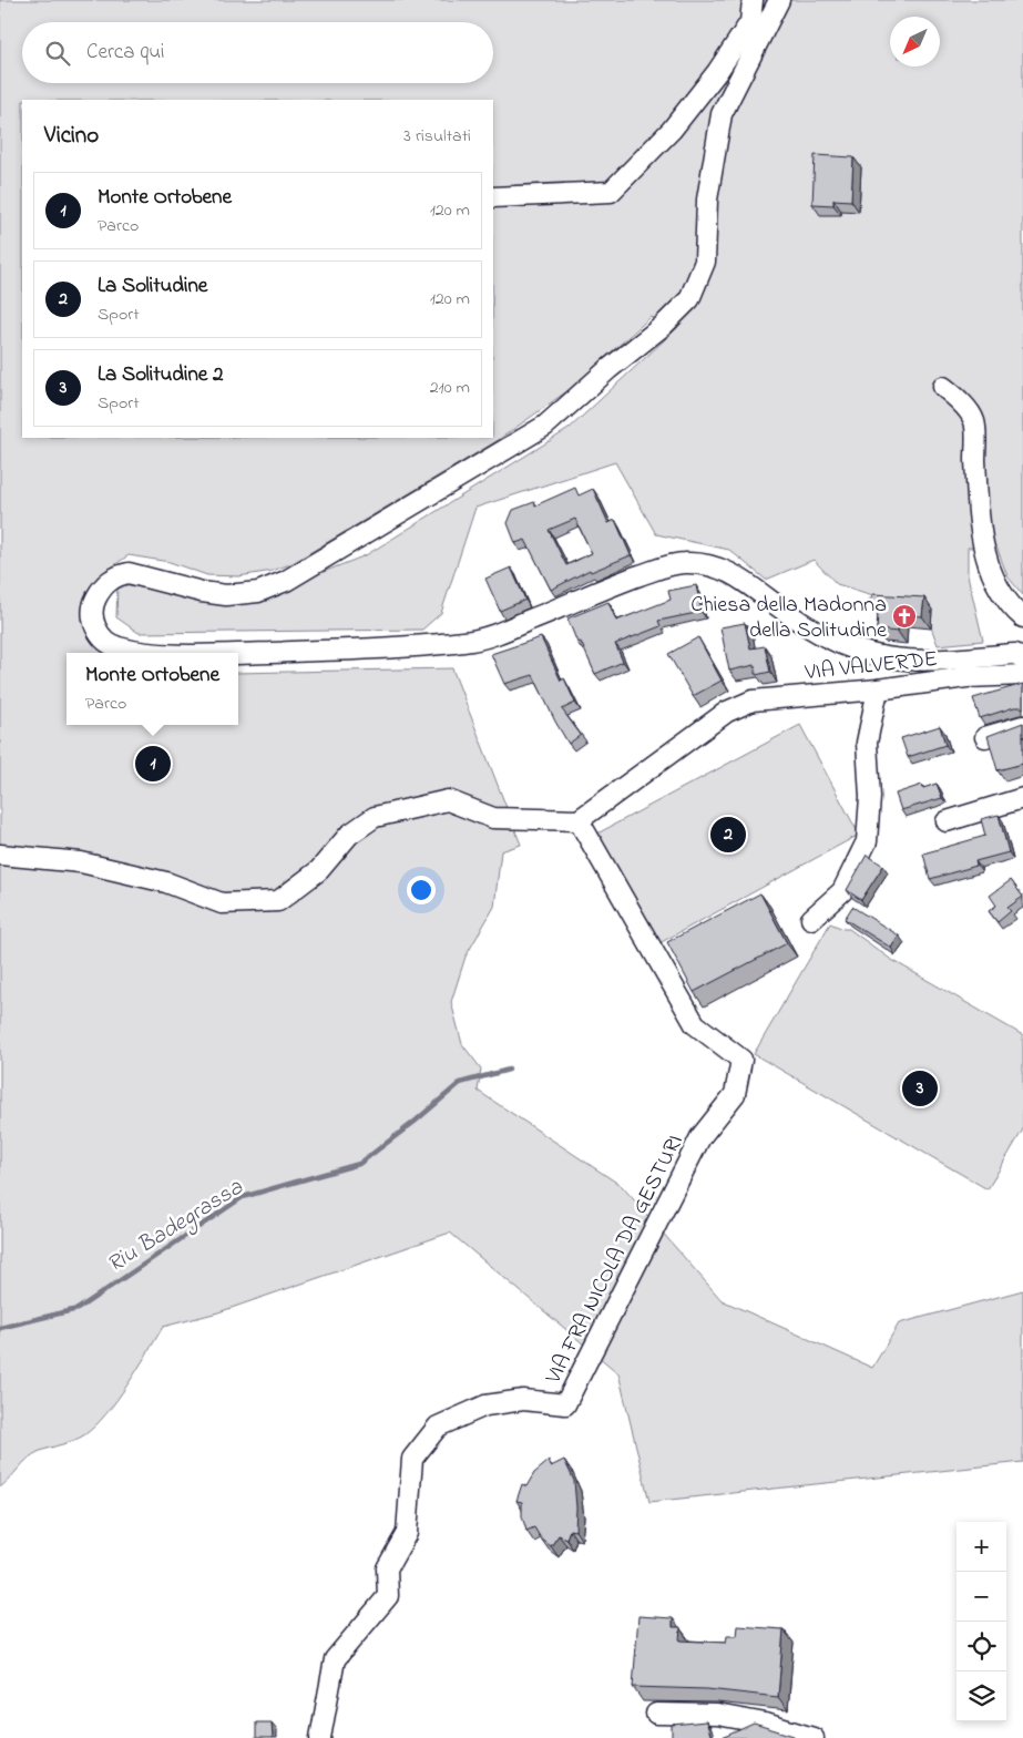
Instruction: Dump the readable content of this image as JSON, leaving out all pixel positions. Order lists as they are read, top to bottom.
{
  "streets": {
    "street": ["VIA VALVERDE", "VIA FRA NICOLA DA GESTURI"]
  },
  "crossings": [
    ["VIA VALVERDE", "VIA FRA NICOLA DA GESTURI"]
  ],
  "water": ["Riu Badegrassa"],
  "places": {
    "church": ["Chiesa della Madonna della Solitudine"]
  },
  "north": "bottom left",
  "page": {
    "search": "Cerca qui",
    "heading": ["Vicino", "3 risultati"],
    "list": [
      {
        "mark": "1",
        "name": "Monte Ortobene",
        "note": "Parco",
        "value": "120 m"
      },
      {
        "mark": "2",
        "name": "La Solitudine",
        "note": "Sport",
        "value": "120 m"
      },
      {
        "mark": "3",
        "name": "La Solitudine 2",
        "note": "Sport",
        "value": "210 m"
      }
    ],
    "popup": ["Monte Ortobene", "Parco"],
    "pins": ["1", "2", "3"],
    "map_buttons": ["+", "−"]
  }
}
